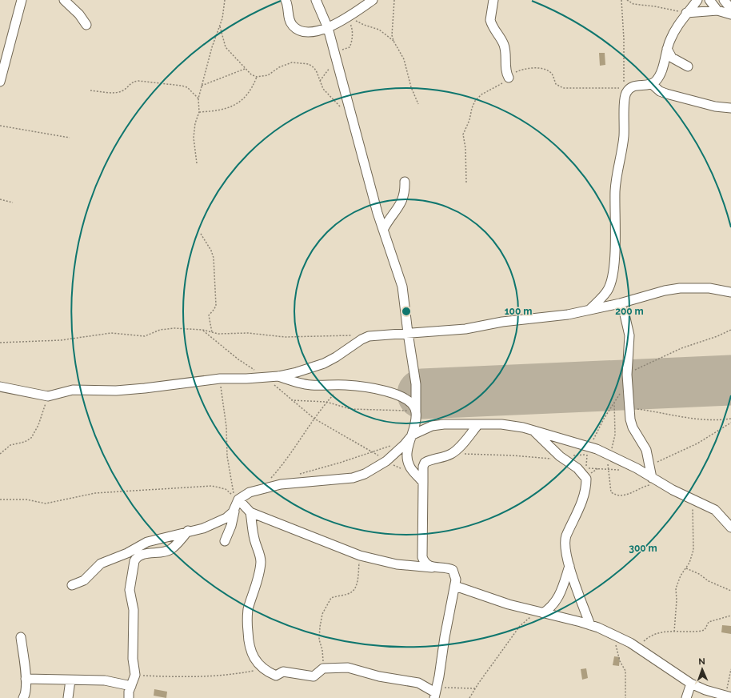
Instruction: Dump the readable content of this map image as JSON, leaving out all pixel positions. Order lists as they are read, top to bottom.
{
  "north": "top",
  "rings": ["100 m", "200 m", "300 m"]
}
